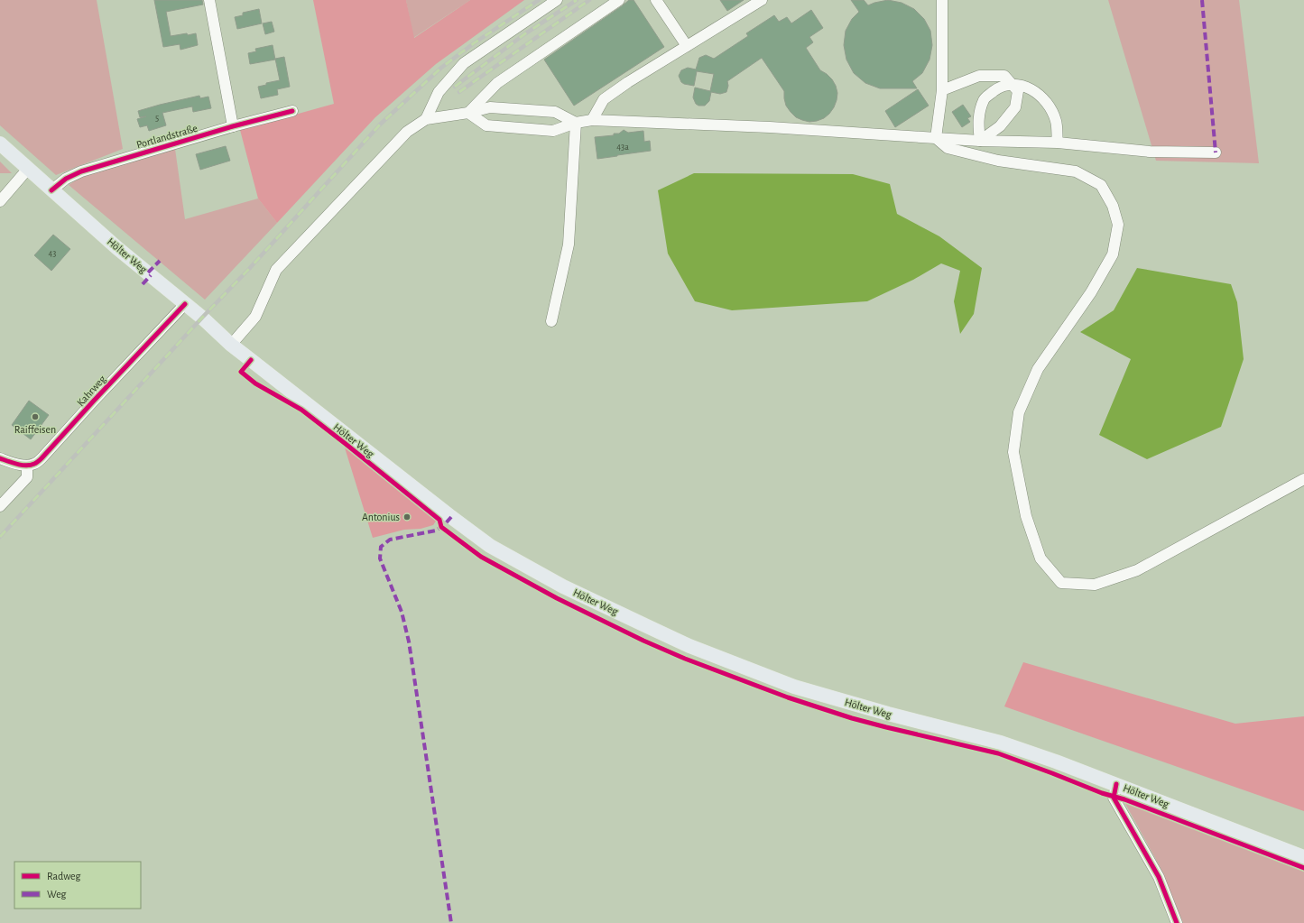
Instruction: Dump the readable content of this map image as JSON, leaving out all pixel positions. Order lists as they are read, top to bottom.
{
  "streets": {
    "main road": ["Hölter Weg"],
    "street": ["Portlandstraße", "Kahrweg"]
  },
  "crossings": [
    ["Portlandstraße", "Hölter Weg"],
    ["Hölter Weg", "Kahrweg"]
  ],
  "places": ["Raiffeisen", "Antonius"],
  "house_numbers": ["5", "43a", "43"],
  "legend": ["Radweg", "Weg"]
}
